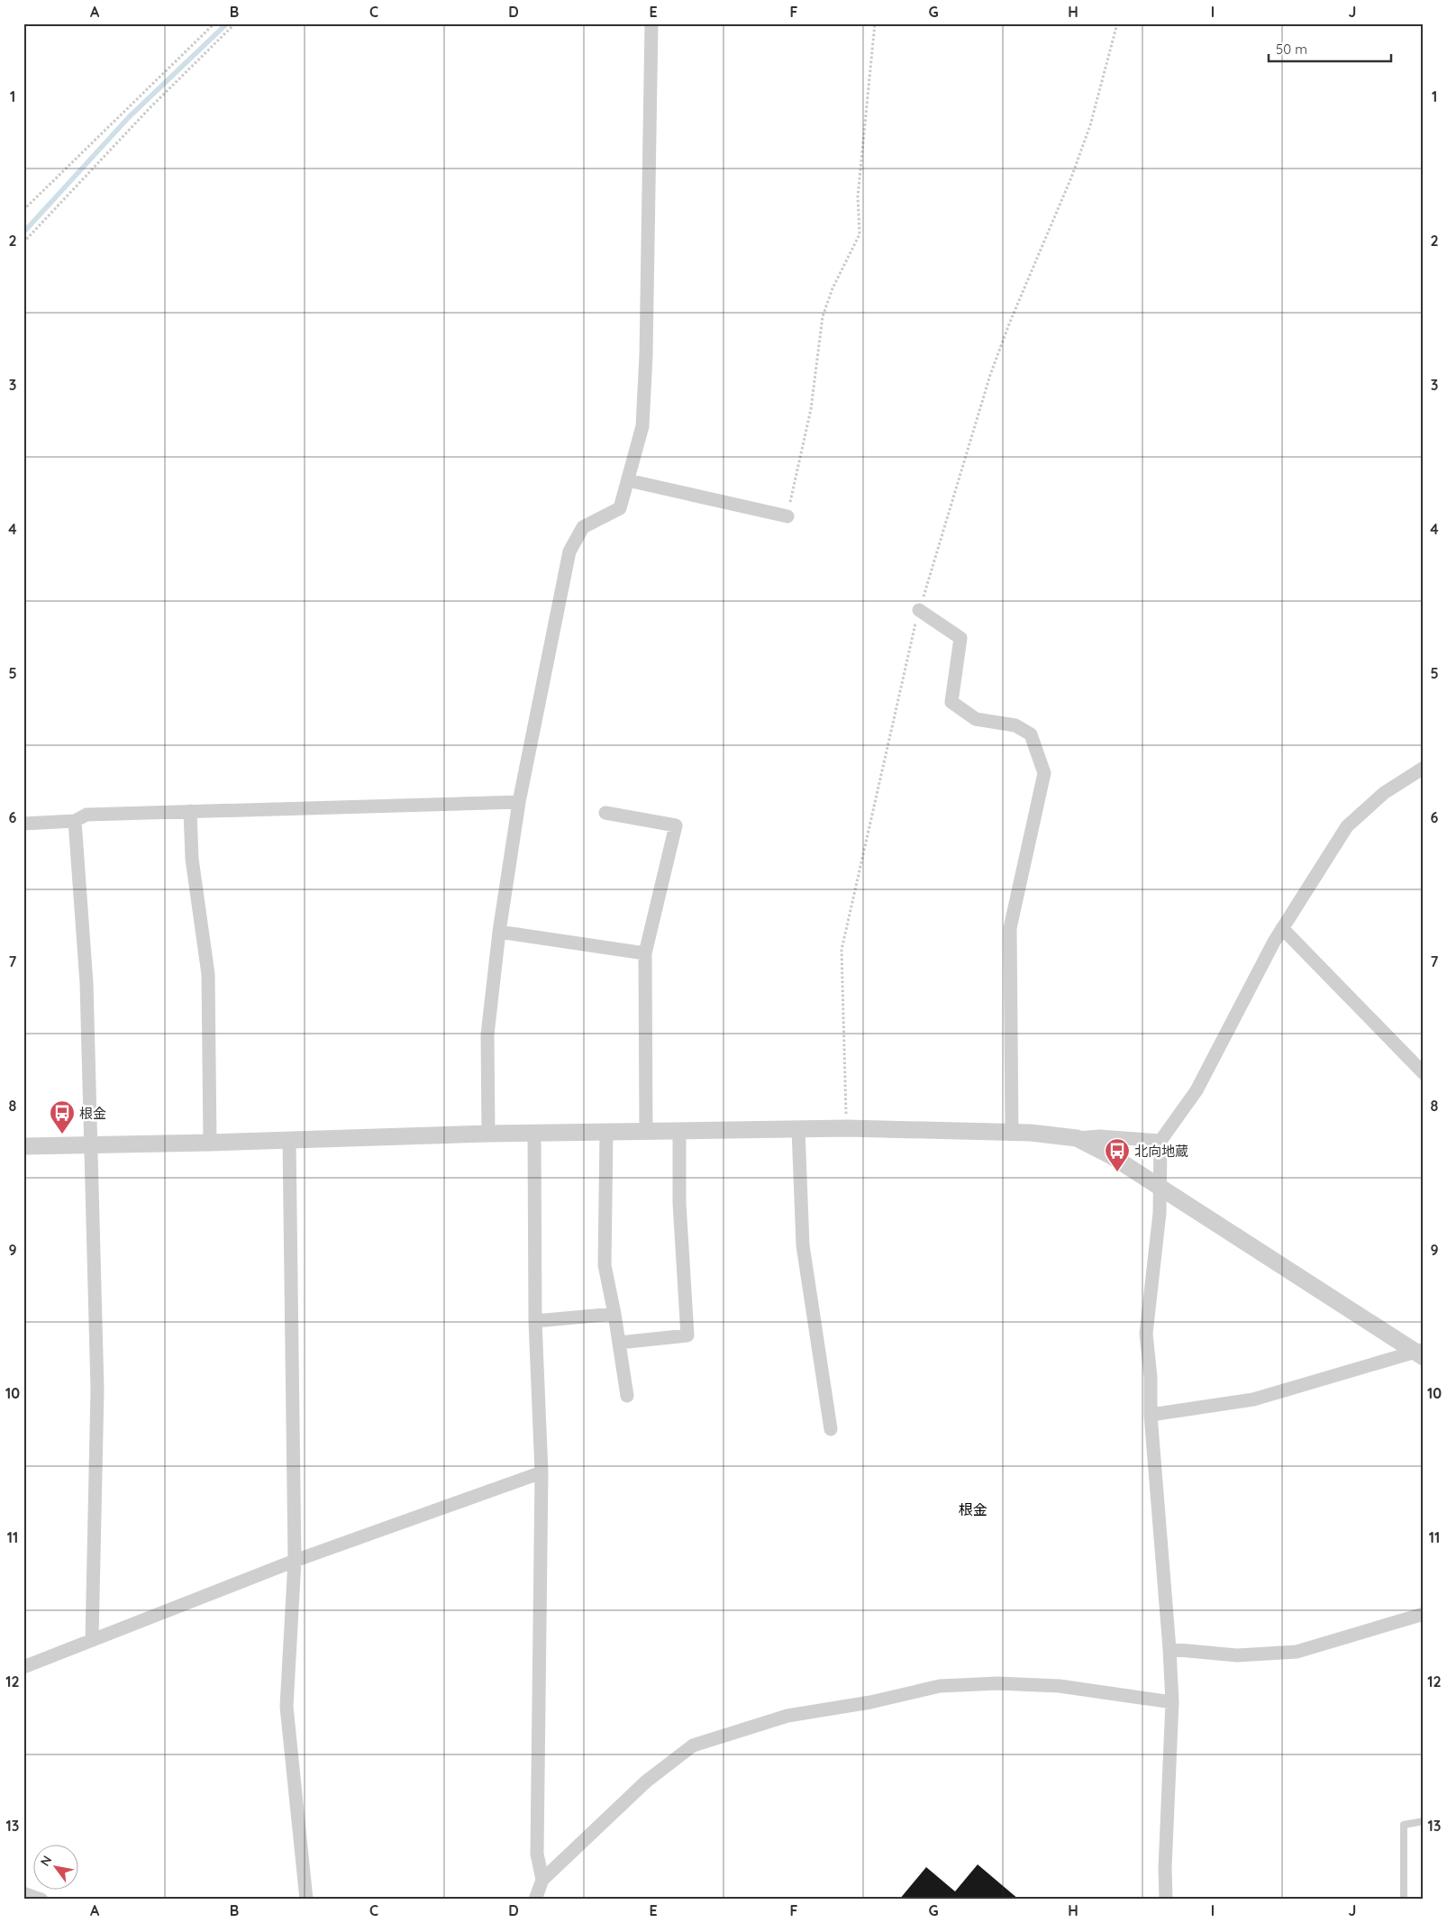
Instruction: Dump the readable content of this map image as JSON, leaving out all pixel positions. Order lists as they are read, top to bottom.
{
  "districts": ["根金"],
  "places": {
    "bus stop": ["根金", "北向地蔵"]
  },
  "scale_bar": "50 m",
  "north": "top left",
  "grid": {
    "columns": [
      "A",
      "B",
      "C",
      "D",
      "E",
      "F",
      "G",
      "H",
      "I",
      "J"
    ],
    "rows": [
      "1",
      "2",
      "3",
      "4",
      "5",
      "6",
      "7",
      "8",
      "9",
      "10",
      "11",
      "12",
      "13"
    ]
  }
}
